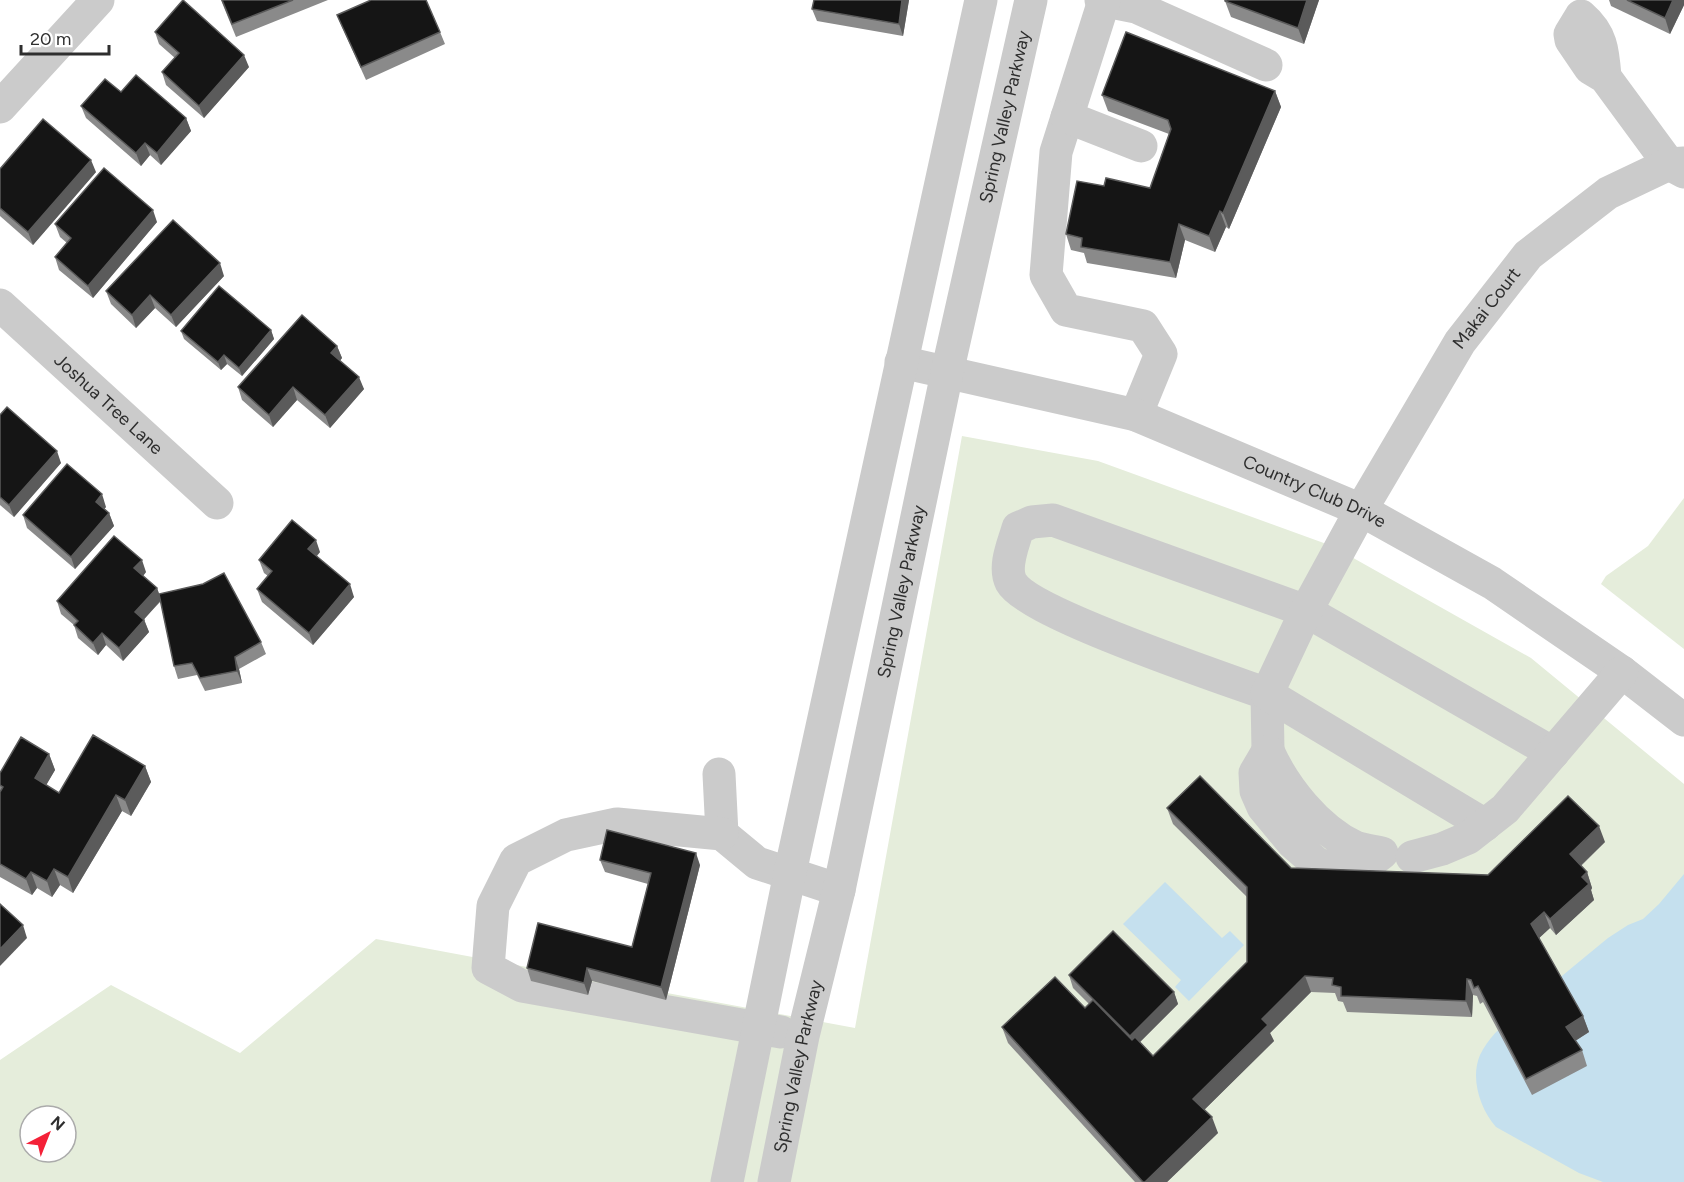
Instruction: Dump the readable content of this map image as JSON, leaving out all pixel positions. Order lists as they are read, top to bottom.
{
  "streets": {
    "street": [
      "Spring Valley Parkway",
      "Makai Court",
      "Joshua Tree Lane",
      "Country Club Drive"
    ]
  },
  "crossings": [
    ["Spring Valley Parkway", "Country Club Drive"],
    ["Makai Court", "Country Club Drive"]
  ],
  "scale_bar": "20 m",
  "north": "top right"
}
